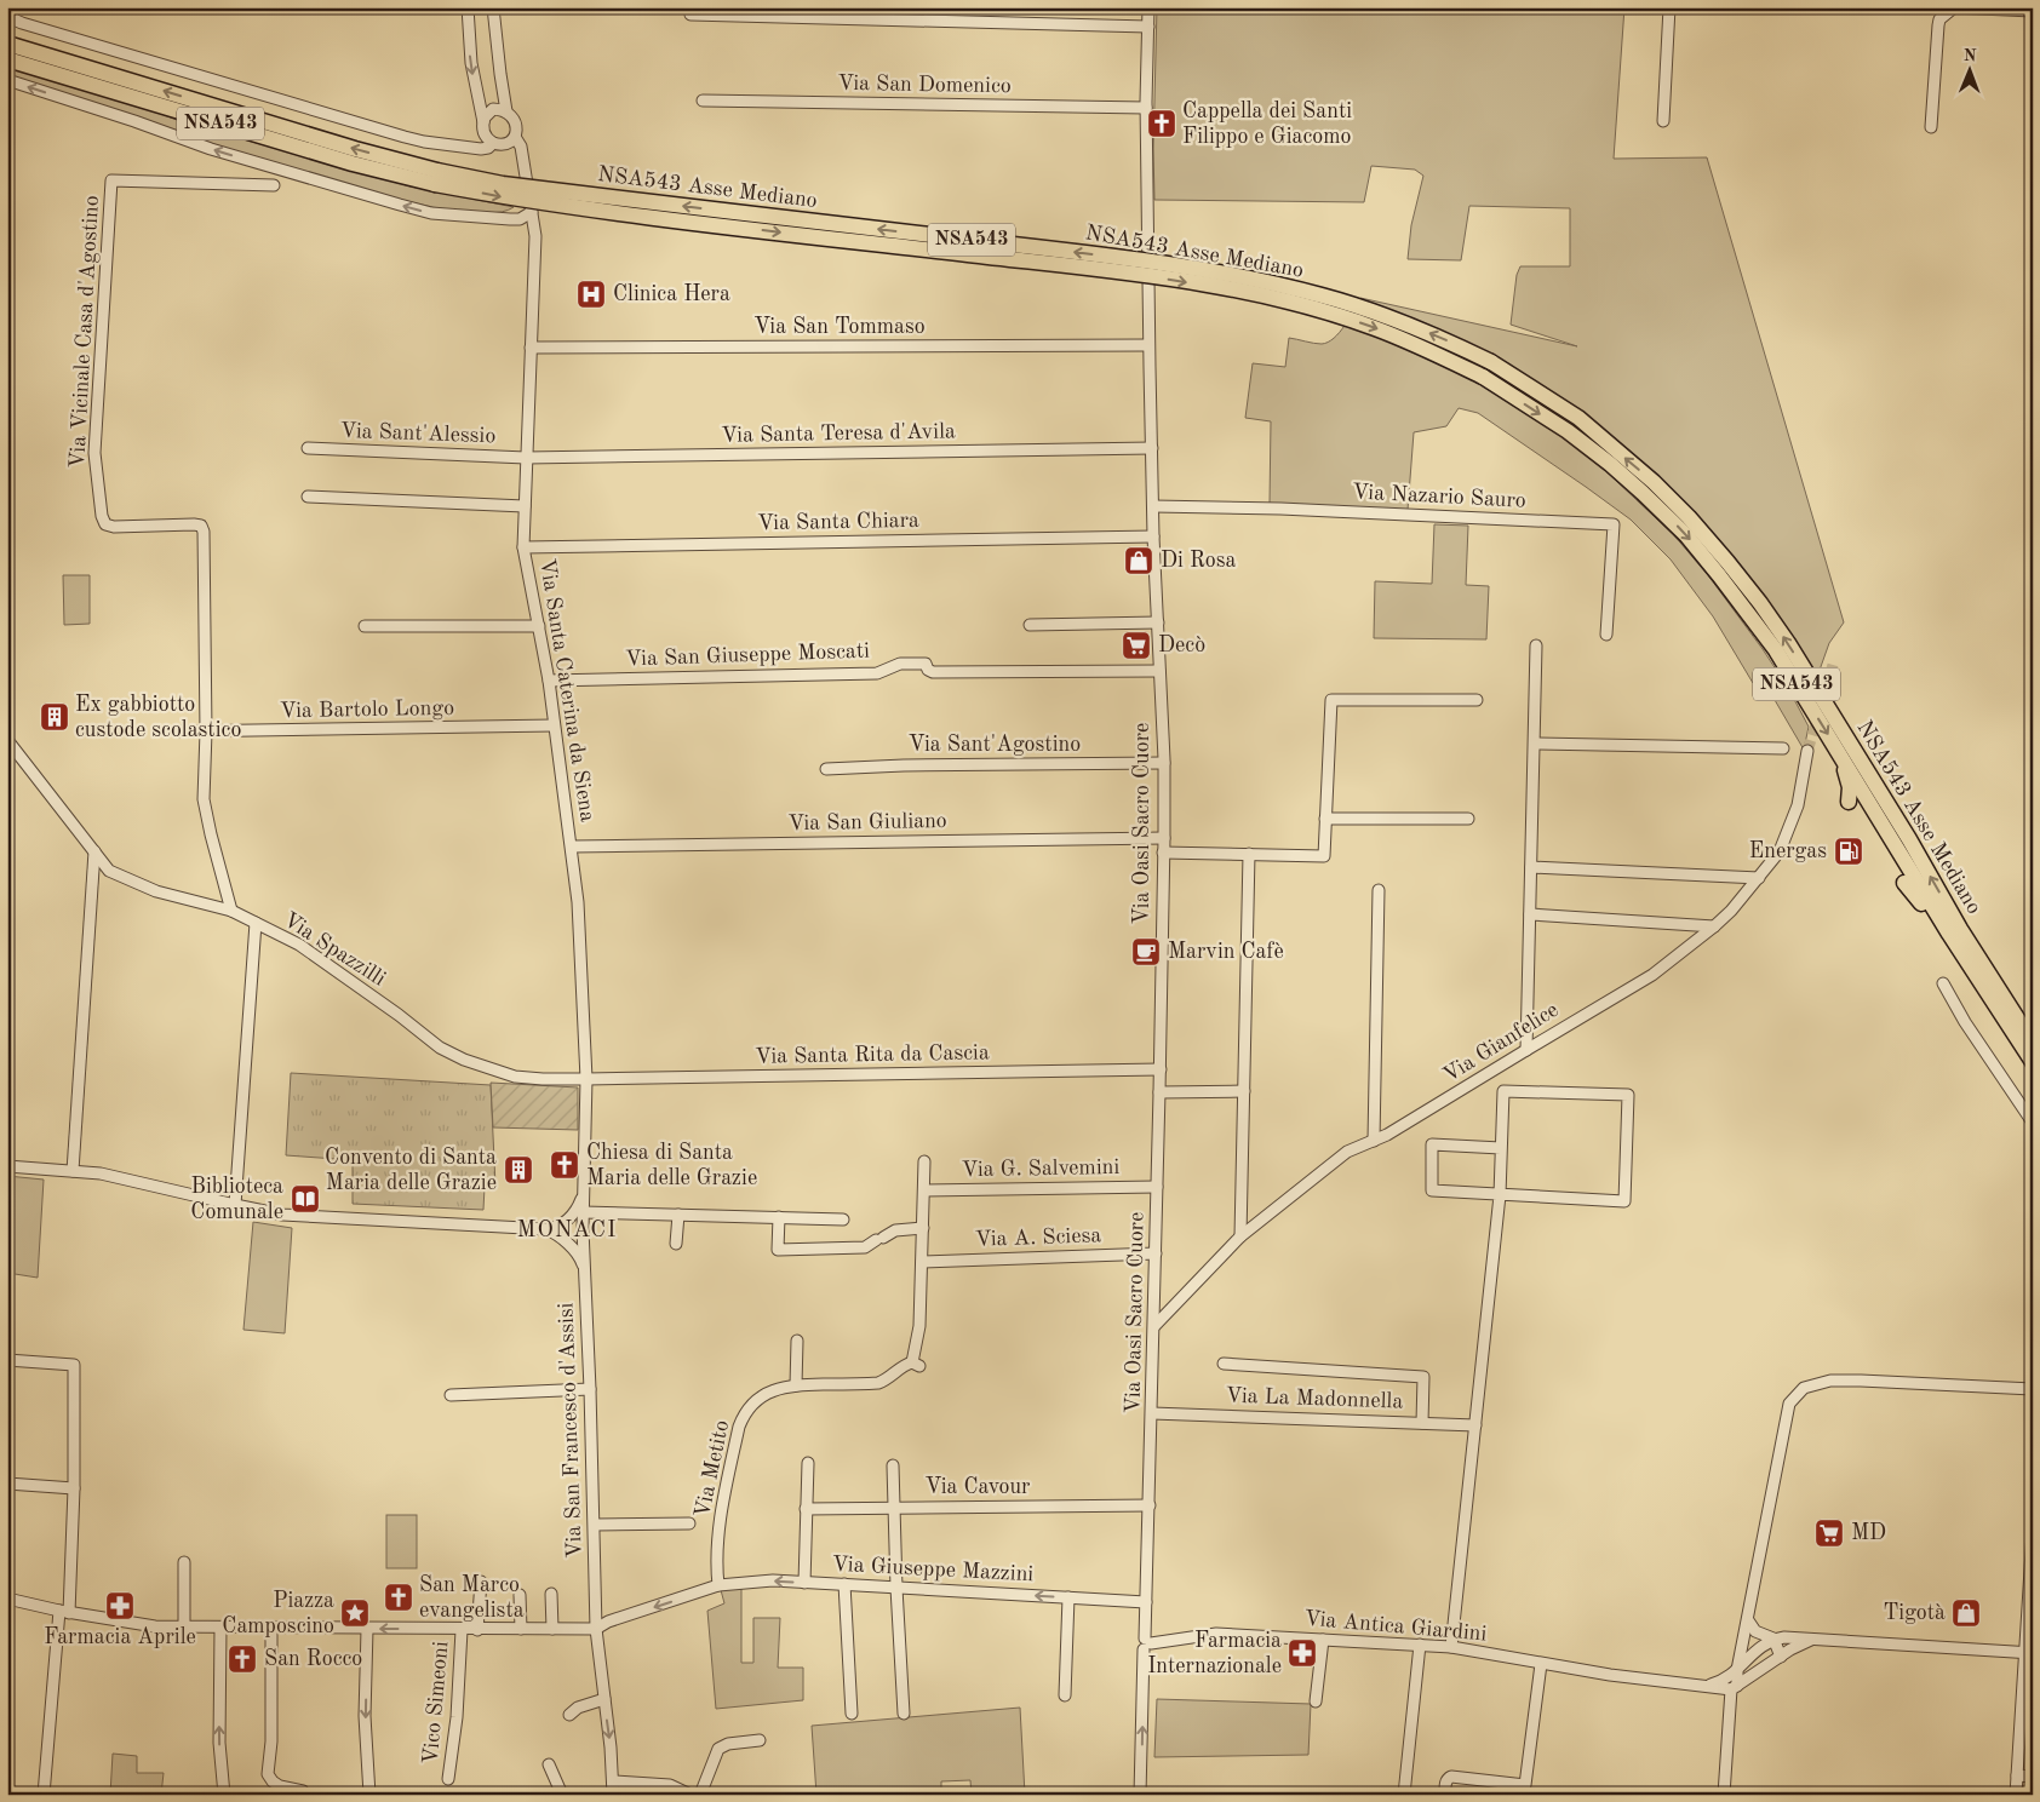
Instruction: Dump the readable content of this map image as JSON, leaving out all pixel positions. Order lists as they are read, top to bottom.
{
  "streets": {
    "highway": ["NSA543", "NSA543 Asse Mediano"],
    "street": [
      "Via San Domenico",
      "Via San Tommaso",
      "Via Vicinale Casa d'Agostino",
      "Via Sant'Alessio",
      "Via Santa Teresa d'Avila",
      "Via Nazario Sauro",
      "Via Santa Chiara",
      "Via San Giuseppe Moscati",
      "Via Santa Caterina da Siena",
      "Via Bartolo Longo",
      "Via Sant'Agostino",
      "Via San Giuliano",
      "Via Oasi Sacro Cuore",
      "Via Spazzilli",
      "Via Gianfelice",
      "Via Santa Rita da Cascia",
      "Via G. Salvemini",
      "Via A. Sciesa",
      "Via La Madonnella",
      "Via San Francesco d'Assisi",
      "Via Metito",
      "Via Cavour",
      "Via Giuseppe Mazzini",
      "Via Antica Giardini",
      "Vico Simeoni"
    ]
  },
  "crossings": [
    ["Via San Domenico", "Via Oasi Sacro Cuore"],
    ["Via San Tommaso", "Via Santa Caterina da Siena"],
    ["Via San Tommaso", "Via Oasi Sacro Cuore"],
    ["Via Vicinale Casa d'Agostino", "Via Bartolo Longo"],
    ["Via Vicinale Casa d'Agostino", "Via Spazzilli"],
    ["Via Sant'Alessio", "Via Santa Teresa d'Avila"],
    ["Via Sant'Alessio", "Via Santa Caterina da Siena"],
    ["Via Santa Teresa d'Avila", "Via Santa Caterina da Siena"],
    ["Via Santa Teresa d'Avila", "Via Oasi Sacro Cuore"],
    ["Via Nazario Sauro", "Via Oasi Sacro Cuore"],
    ["Via Santa Chiara", "Via Santa Caterina da Siena"],
    ["Via Santa Chiara", "Via Oasi Sacro Cuore"],
    ["Via San Giuseppe Moscati", "Via Santa Caterina da Siena"],
    ["Via San Giuseppe Moscati", "Via Oasi Sacro Cuore"],
    ["Via Santa Caterina da Siena", "Via Bartolo Longo"],
    ["Via Santa Caterina da Siena", "Via San Giuliano"],
    ["Via Santa Caterina da Siena", "Via Spazzilli"],
    ["Via Santa Caterina da Siena", "Via Santa Rita da Cascia"],
    ["Via Santa Caterina da Siena", "Via San Francesco d'Assisi"],
    ["Via Sant'Agostino", "Via Oasi Sacro Cuore"],
    ["Via San Giuliano", "Via Oasi Sacro Cuore"],
    ["Via Oasi Sacro Cuore", "Via Gianfelice"],
    ["Via Oasi Sacro Cuore", "Via Santa Rita da Cascia"],
    ["Via Oasi Sacro Cuore", "Via G. Salvemini"],
    ["Via Oasi Sacro Cuore", "Via A. Sciesa"],
    ["Via Oasi Sacro Cuore", "Via La Madonnella"],
    ["Via Oasi Sacro Cuore", "Via Cavour"],
    ["Via Oasi Sacro Cuore", "Via Giuseppe Mazzini"],
    ["Via Oasi Sacro Cuore", "Via Antica Giardini"],
    ["Via Spazzilli", "Via Santa Rita da Cascia"],
    ["Via G. Salvemini", "Via Metito"],
    ["Via A. Sciesa", "Via Metito"],
    ["Via Metito", "Via Giuseppe Mazzini"]
  ],
  "one_way": ["Via Giuseppe Mazzini"],
  "districts": ["MONACI"],
  "places": {
    "church": [
      "Cappella dei Santi Filippo e Giacomo",
      "Chiesa di Santa Maria delle Grazie",
      "San Marco evangelista",
      "San Rocco"
    ],
    "hospital": ["Clinica Hera"],
    "shop": ["Di Rosa", "Tigotà"],
    "supermarket": ["Decò", "MD"],
    "building": ["Ex gabbiotto custode scolastico", "Convento di Santa Maria delle Grazie"],
    "fuel station": ["Energas"],
    "cafe": ["Marvin Cafè"],
    "library": ["Biblioteca Comunale"],
    "pharmacy": ["Farmacia Aprile", "Farmacia Internazionale"],
    "place": ["Piazza Camposcino"]
  },
  "north": "top"
}
